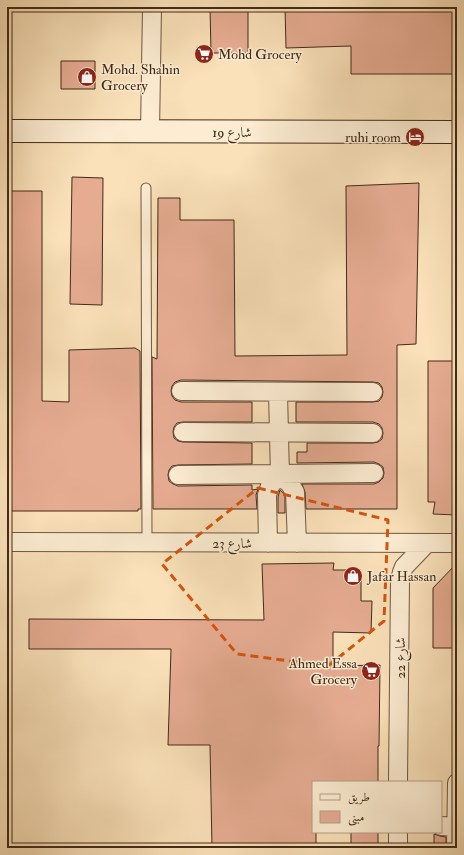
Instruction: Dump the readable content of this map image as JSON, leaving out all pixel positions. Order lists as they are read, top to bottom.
{
  "streets": {
    "street": ["شارع 19", "شارع 23", "شارع 22"]
  },
  "crossings": [
    ["شارع 23", "شارع 22"]
  ],
  "places": {
    "supermarket": ["Mohd Grocery", "Ahmed Essa Grocery"],
    "shop": ["Mohd. Shahin Grocery", "Jafar Hassan"],
    "hotel": ["ruhi room"]
  },
  "legend": ["طريق", "مبنى"]
}
